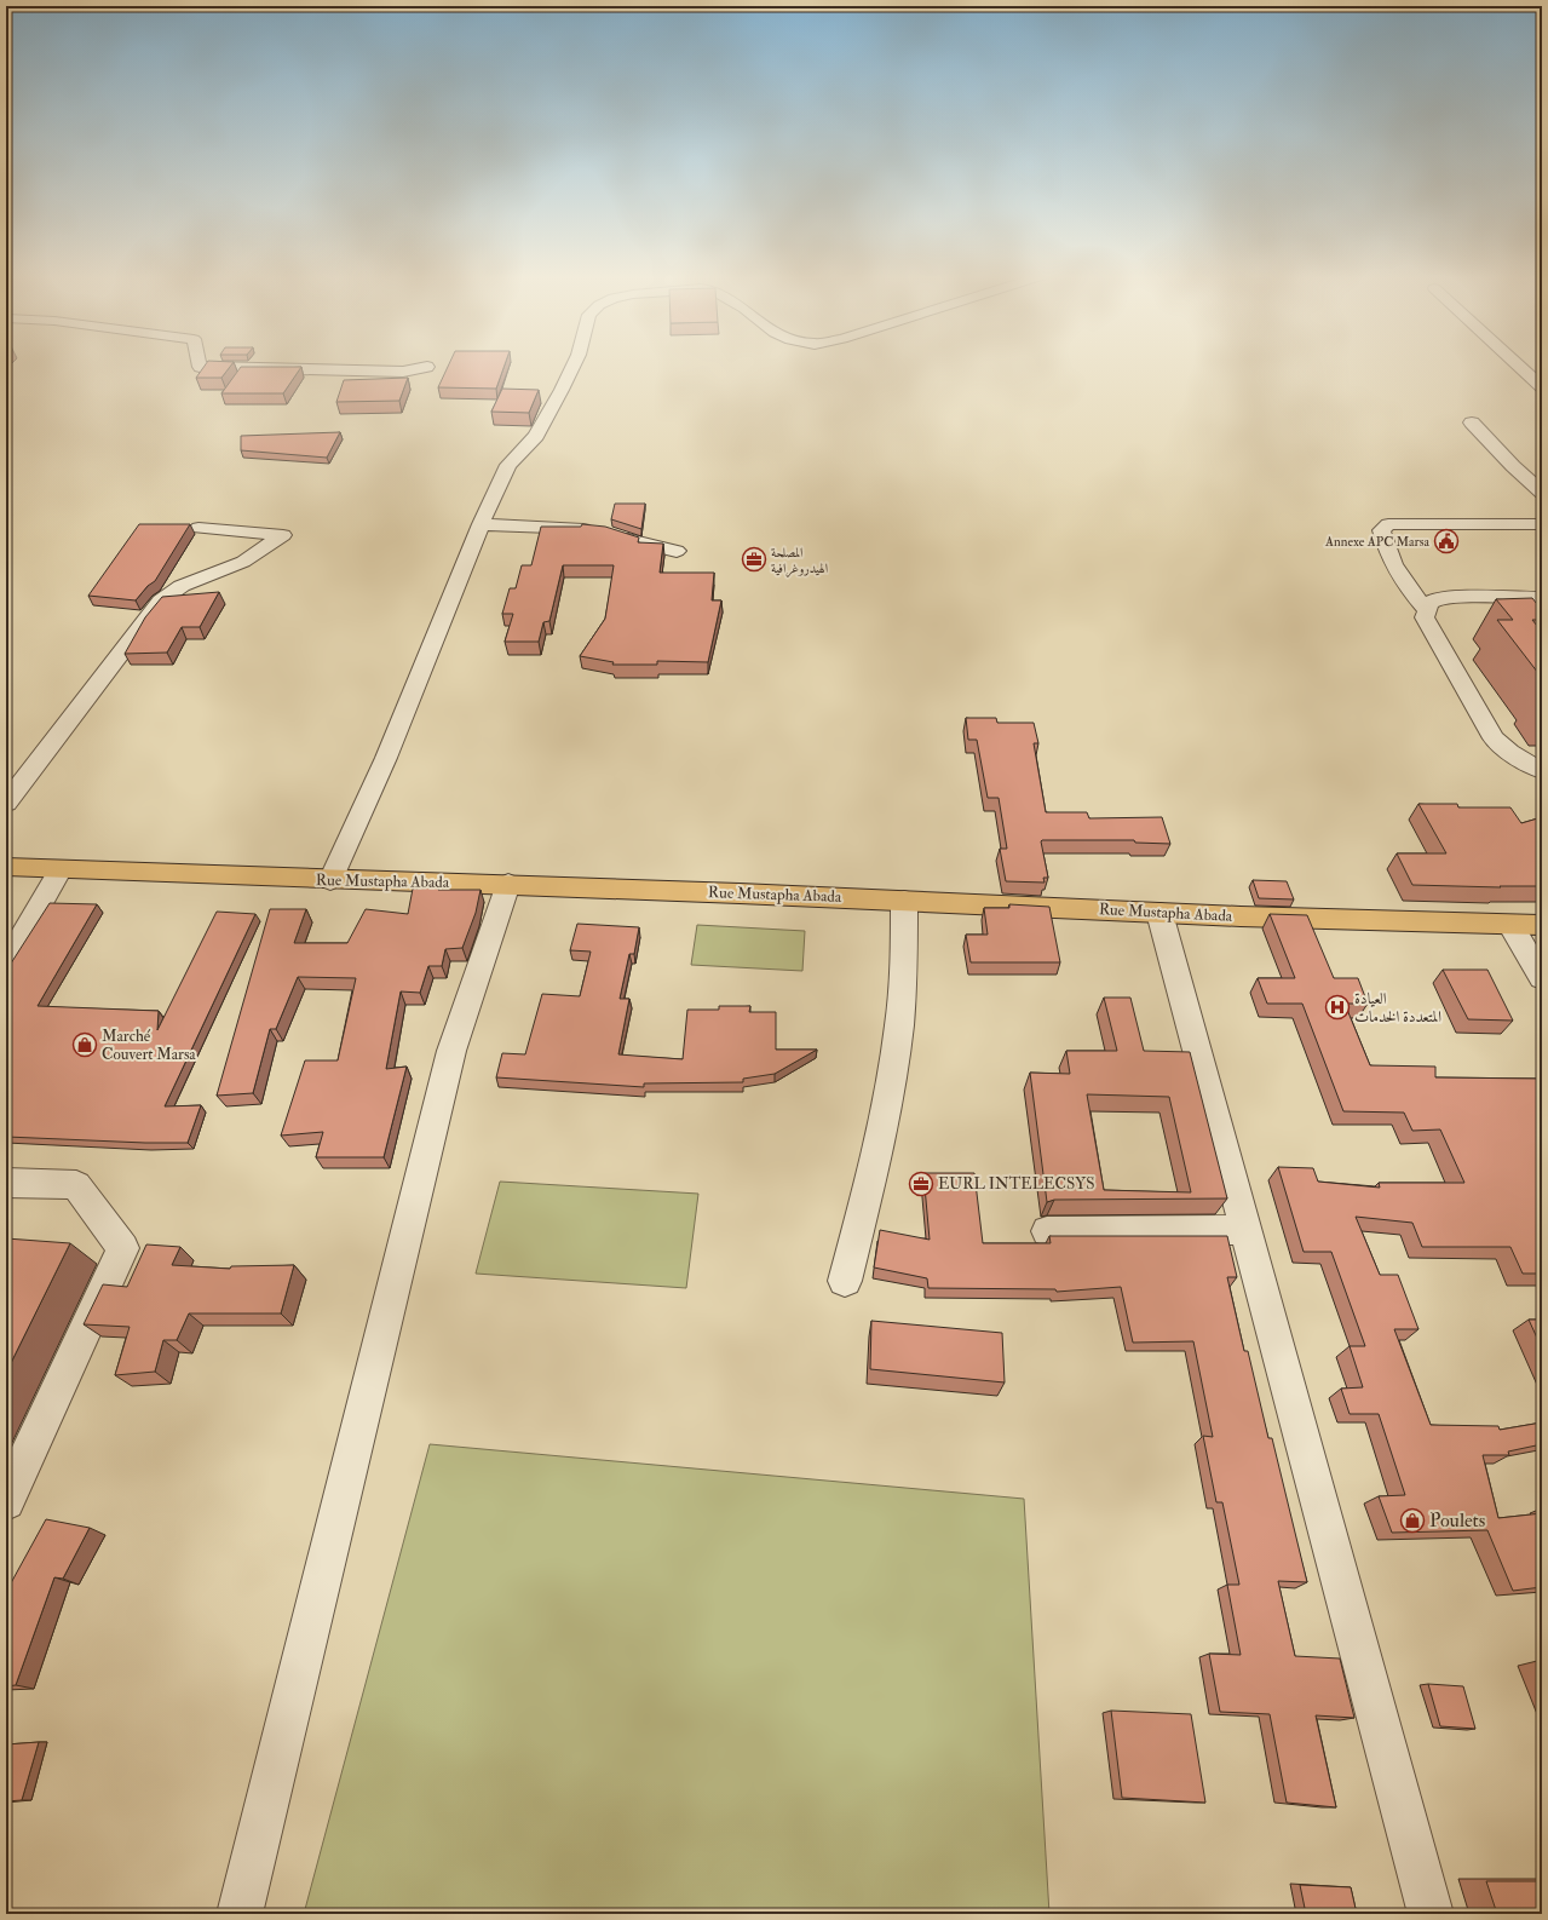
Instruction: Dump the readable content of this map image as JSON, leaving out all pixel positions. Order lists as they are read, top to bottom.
{
  "streets": {
    "main road": ["Rue Mustapha Abada"]
  },
  "places": {
    "public building": ["Annexe APC Marsa"],
    "office": ["المصلحة الهيدروغرافية", "EURL INTELECSYS"],
    "hospital": ["العيادة المتعددة الخدمات"],
    "shop": ["Marché Couvert Marsa", "Poulets"]
  }
}
